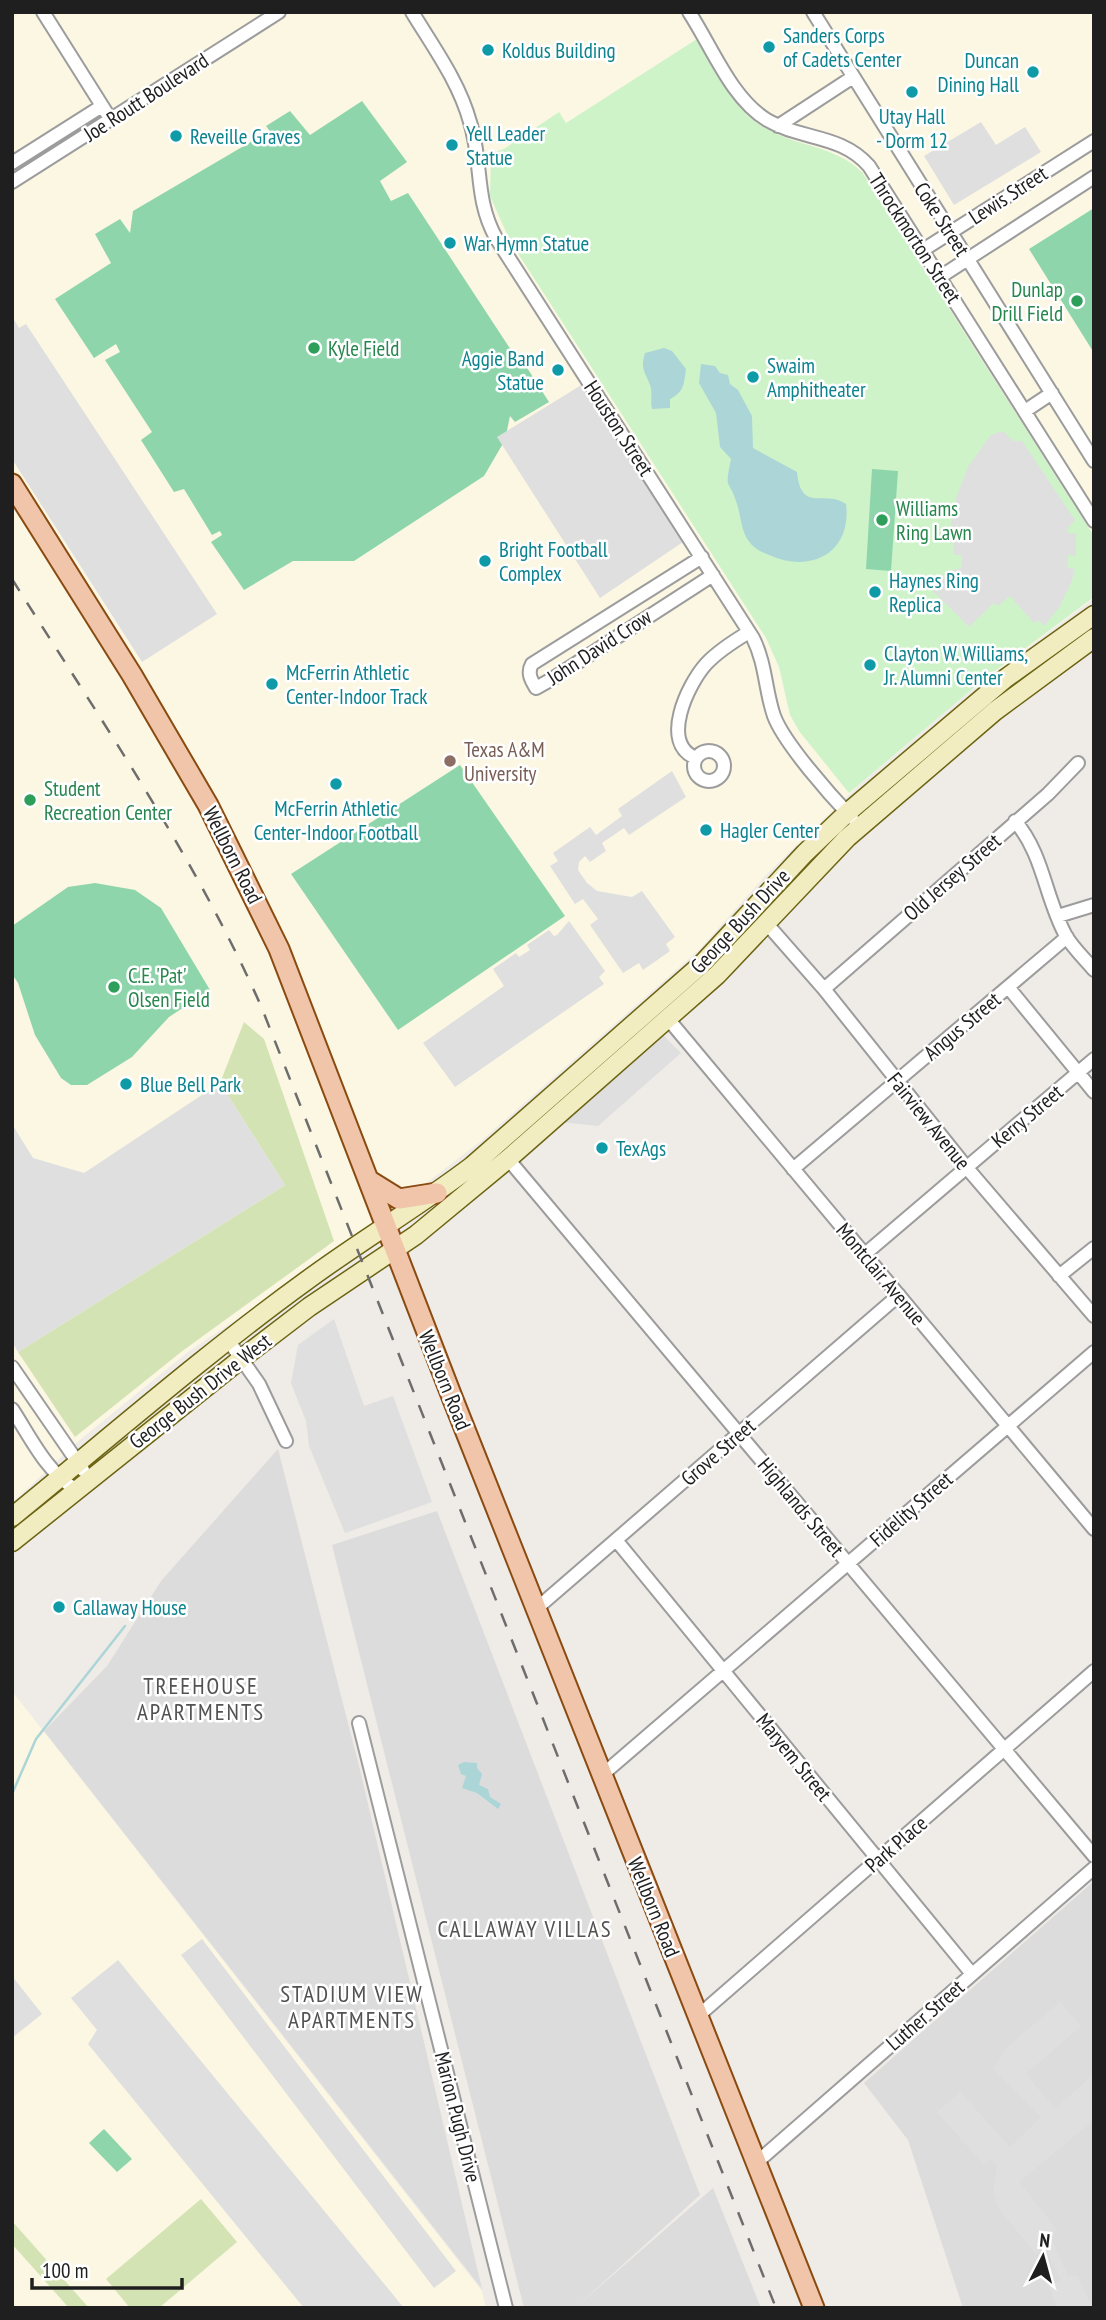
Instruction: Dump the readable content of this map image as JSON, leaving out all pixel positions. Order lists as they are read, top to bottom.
{
  "streets": {
    "main road": ["Wellborn Road", "George Bush Drive", "George Bush Drive West"],
    "street": [
      "Joe Routt Boulevard",
      "Lewis Street",
      "Coke Street",
      "Throckmorton Street",
      "Houston Street",
      "John David Crow",
      "Old Jersey Street",
      "Angus Street",
      "Kerry Street",
      "Fairview Avenue",
      "Montclair Avenue",
      "Grove Street",
      "Highlands Street",
      "Fidelity Street",
      "Maryem Street",
      "Park Place",
      "Luther Street",
      "Marion Pugh Drive"
    ]
  },
  "crossings": [
    ["Lewis Street", "Coke Street"],
    ["Lewis Street", "Throckmorton Street"],
    ["Houston Street", "John David Crow"],
    ["Houston Street", "George Bush Drive"],
    ["Wellborn Road", "George Bush Drive"],
    ["Wellborn Road", "George Bush Drive West"],
    ["Wellborn Road", "Grove Street"],
    ["Wellborn Road", "Fidelity Street"],
    ["Wellborn Road", "Park Place"],
    ["Wellborn Road", "Luther Street"],
    ["Old Jersey Street", "Fairview Avenue"],
    ["George Bush Drive", "Fairview Avenue"],
    ["George Bush Drive", "Montclair Avenue"],
    ["George Bush Drive", "George Bush Drive West"],
    ["George Bush Drive", "Highlands Street"],
    ["Angus Street", "Fairview Avenue"],
    ["Angus Street", "Montclair Avenue"],
    ["Kerry Street", "Fairview Avenue"],
    ["Kerry Street", "Montclair Avenue"],
    ["Montclair Avenue", "Grove Street"],
    ["Montclair Avenue", "Fidelity Street"],
    ["Grove Street", "Highlands Street"],
    ["Grove Street", "Maryem Street"],
    ["Highlands Street", "Fidelity Street"],
    ["Highlands Street", "Park Place"],
    ["Fidelity Street", "Maryem Street"],
    ["Maryem Street", "Park Place"],
    ["Maryem Street", "Luther Street"]
  ],
  "districts": ["TREEHOUSE APARTMENTS", "CALLAWAY VILLAS", "STADIUM VIEW APARTMENTS"],
  "places": [
    "Sanders Corps of Cadets Center",
    "Koldus Building",
    "Duncan Dining Hall",
    "Utay Hall - Dorm 12",
    "Reveille Graves",
    "Yell Leader Statue",
    "War Hymn Statue",
    "Dunlap Drill Field",
    "Kyle Field",
    "Aggie Band Statue",
    "Swaim Amphitheater",
    "Williams Ring Lawn",
    "Bright Football Complex",
    "Haynes Ring Replica",
    "Clayton W. Williams, Jr. Alumni Center",
    "McFerrin Athletic Center-Indoor Track",
    "Texas A&M University",
    "McFerrin Athletic Center-Indoor Football",
    "Student Recreation Center",
    "Hagler Center",
    "C.E. 'Pat' Olsen Field",
    "Blue Bell Park",
    "TexAgs",
    "Callaway House"
  ],
  "scale_bar": "100 m",
  "north": "top"
}
